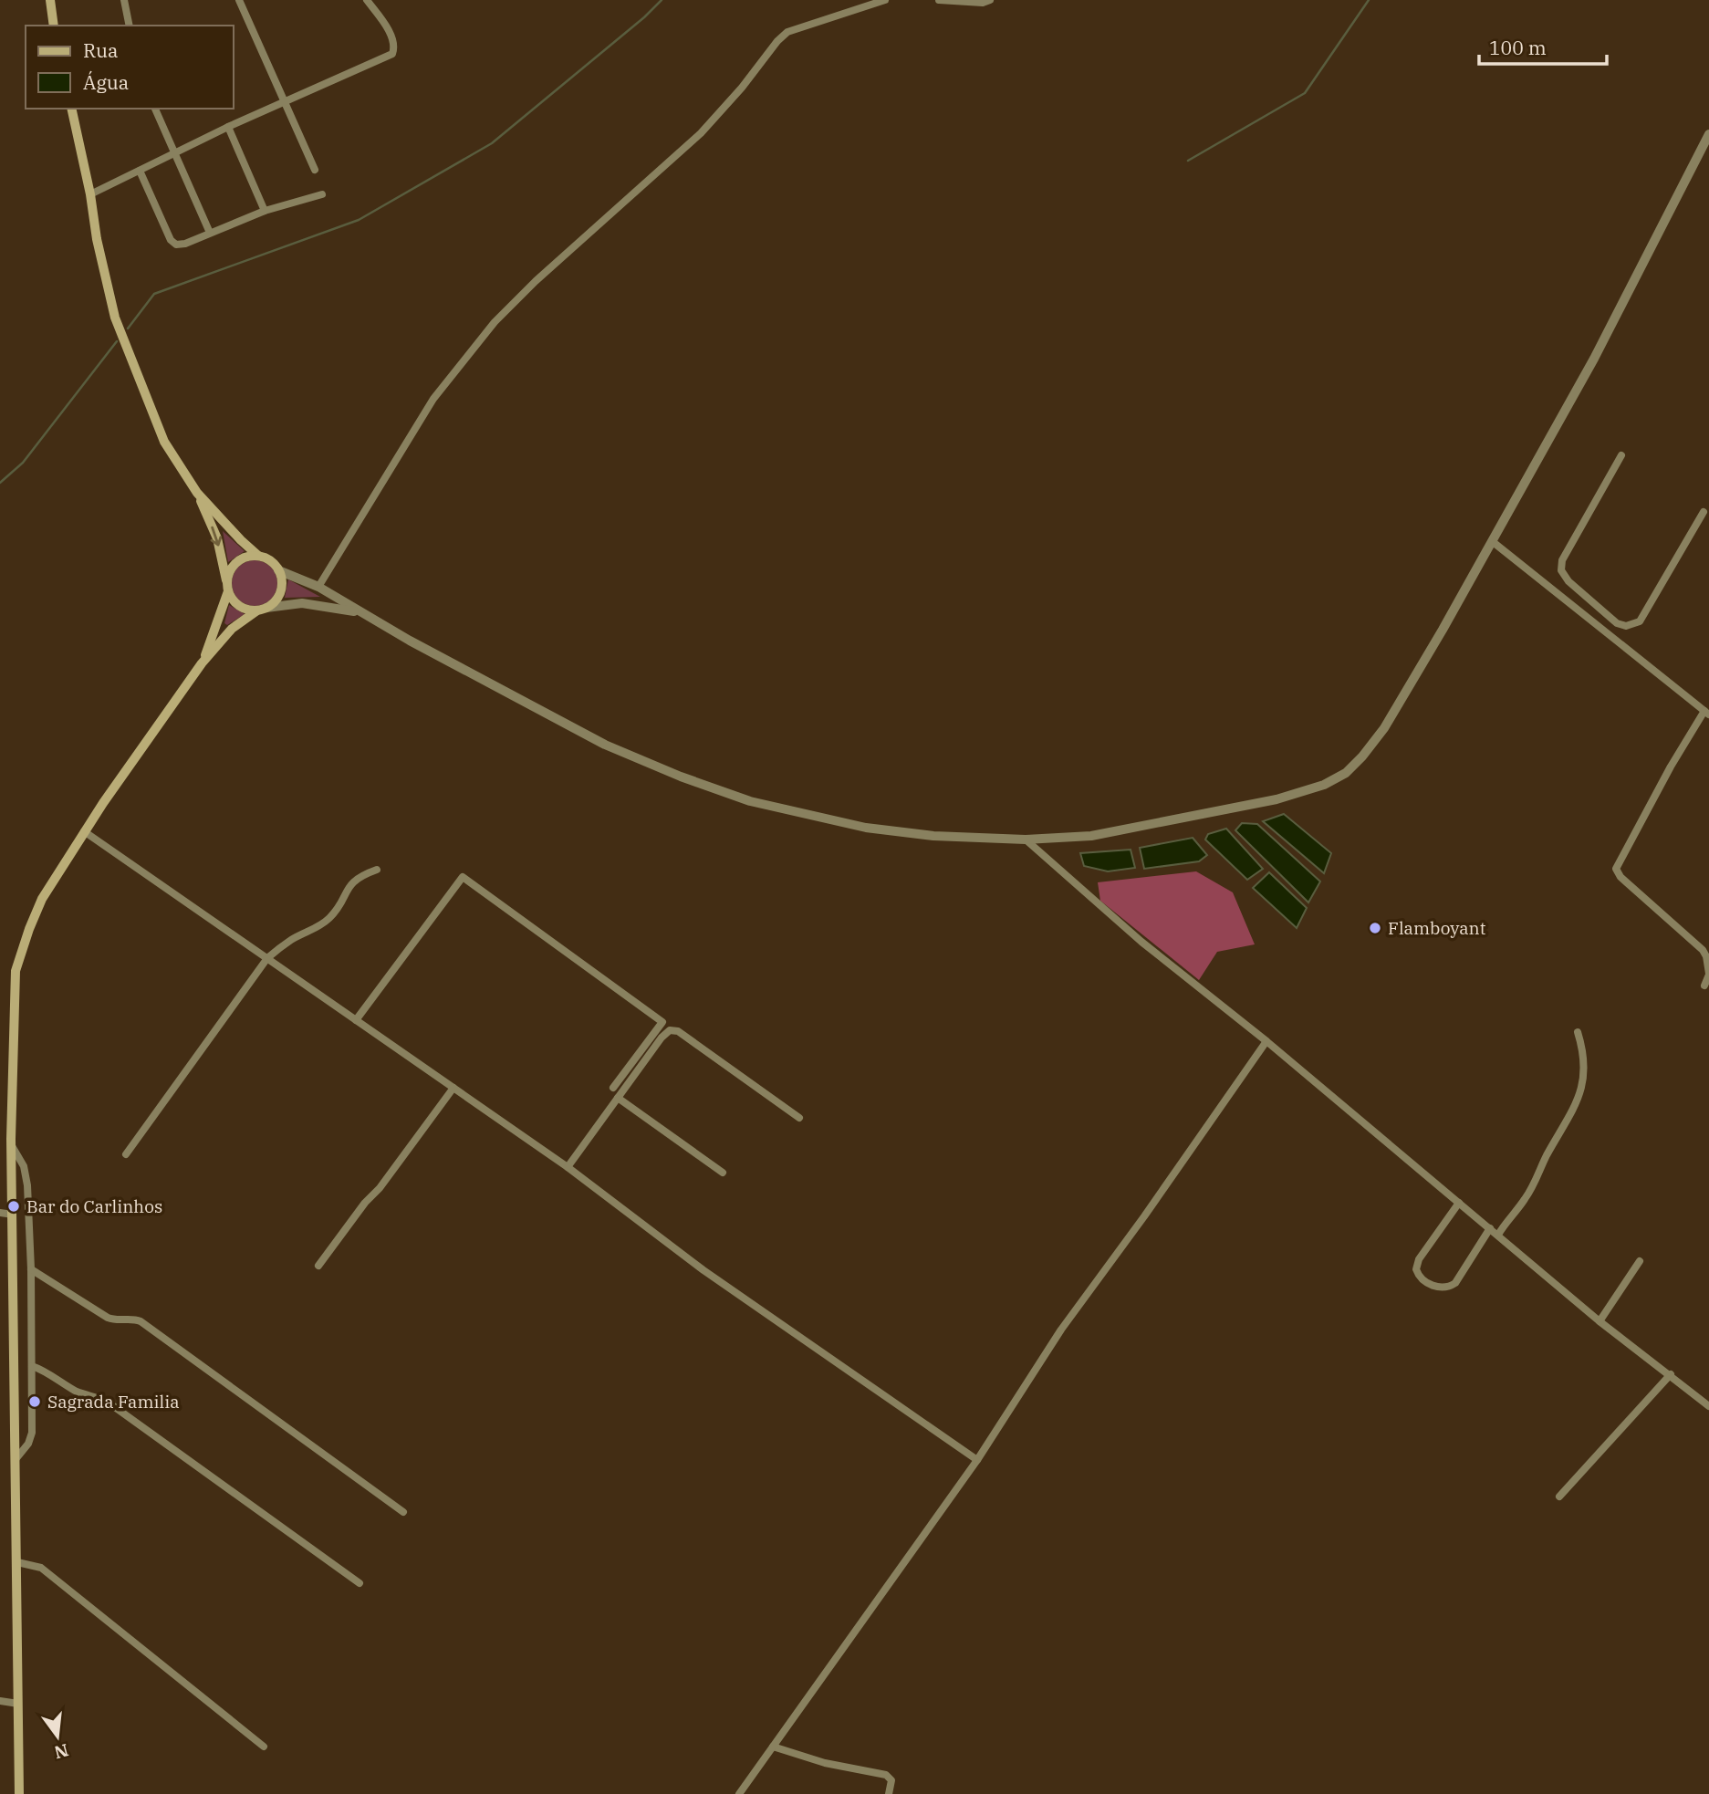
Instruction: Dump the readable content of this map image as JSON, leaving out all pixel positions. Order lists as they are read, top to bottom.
{
  "places": ["Flamboyant", "Bar do Carlinhos", "Sagrada Familia"],
  "legend": ["Rua", "Água"],
  "scale_bar": "100 m",
  "north": "bottom"
}
